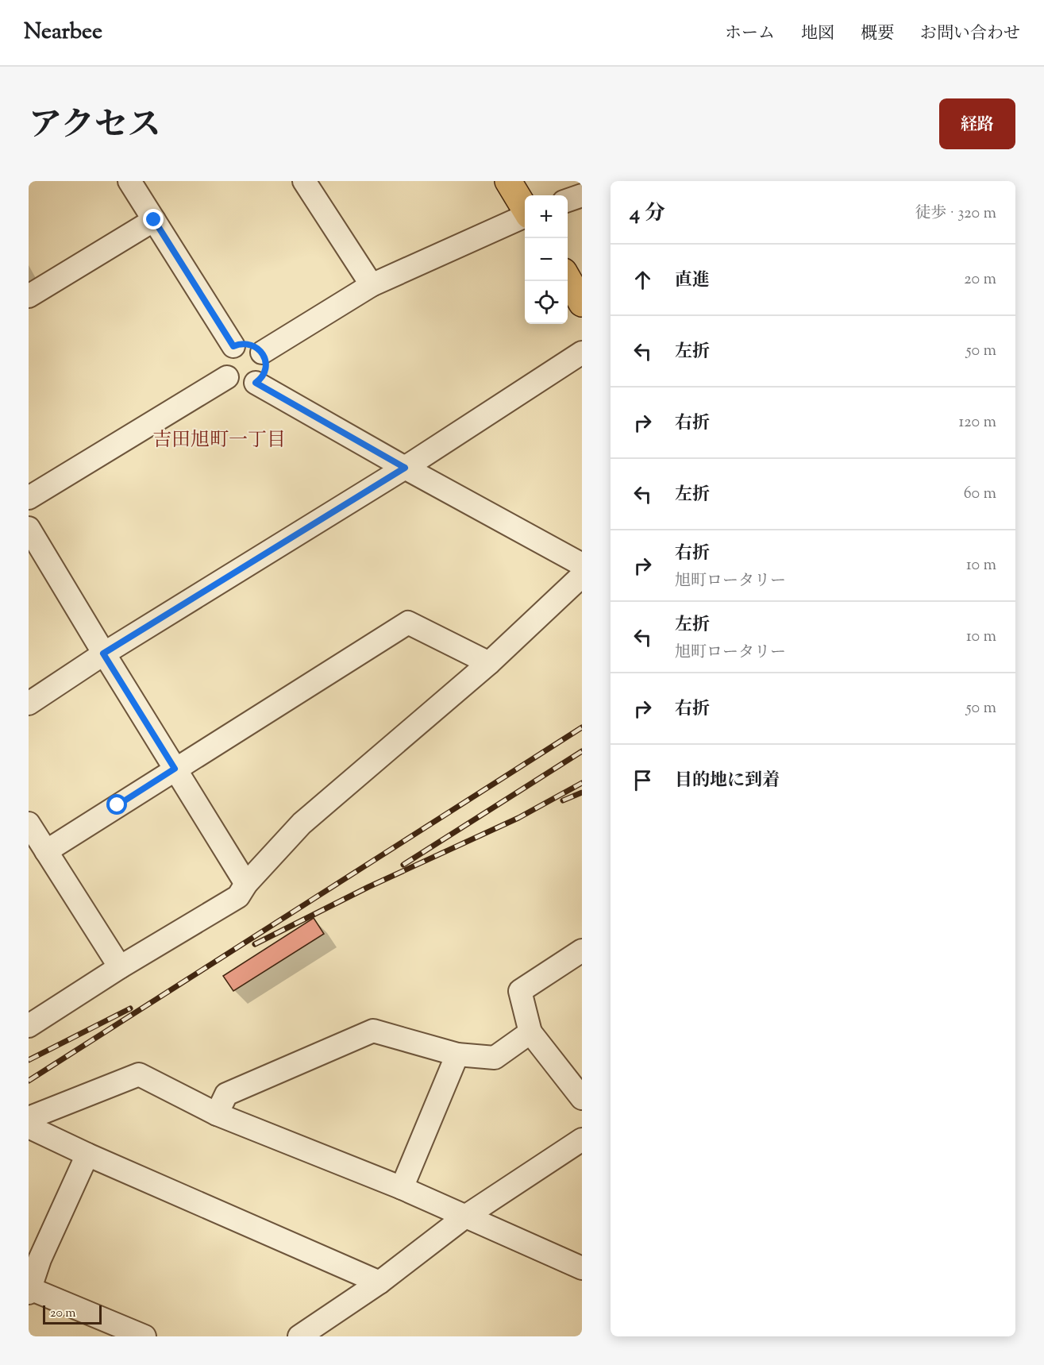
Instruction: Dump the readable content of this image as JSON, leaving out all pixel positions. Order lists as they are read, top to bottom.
{
  "districts": ["吉田旭町一丁目"],
  "scale_bar": "20 m",
  "page": {
    "header": "Nearbee",
    "nav": [
      "ホーム",
      "地図",
      "概要",
      "お問い合わせ"
    ],
    "title": "アクセス",
    "buttons": "経路",
    "heading": ["4 分", "徒歩 · 320 m"],
    "map_buttons": ["+", "−"],
    "list": [
      ["直進", "20 m"],
      ["左折", "50 m"],
      ["右折", "120 m"],
      ["左折", "60 m"],
      ["右折", "旭町ロータリー", "10 m"],
      ["左折", "旭町ロータリー", "10 m"],
      ["右折", "50 m"],
      "目的地に到着"
    ],
    "scale": "20 m"
  }
}
